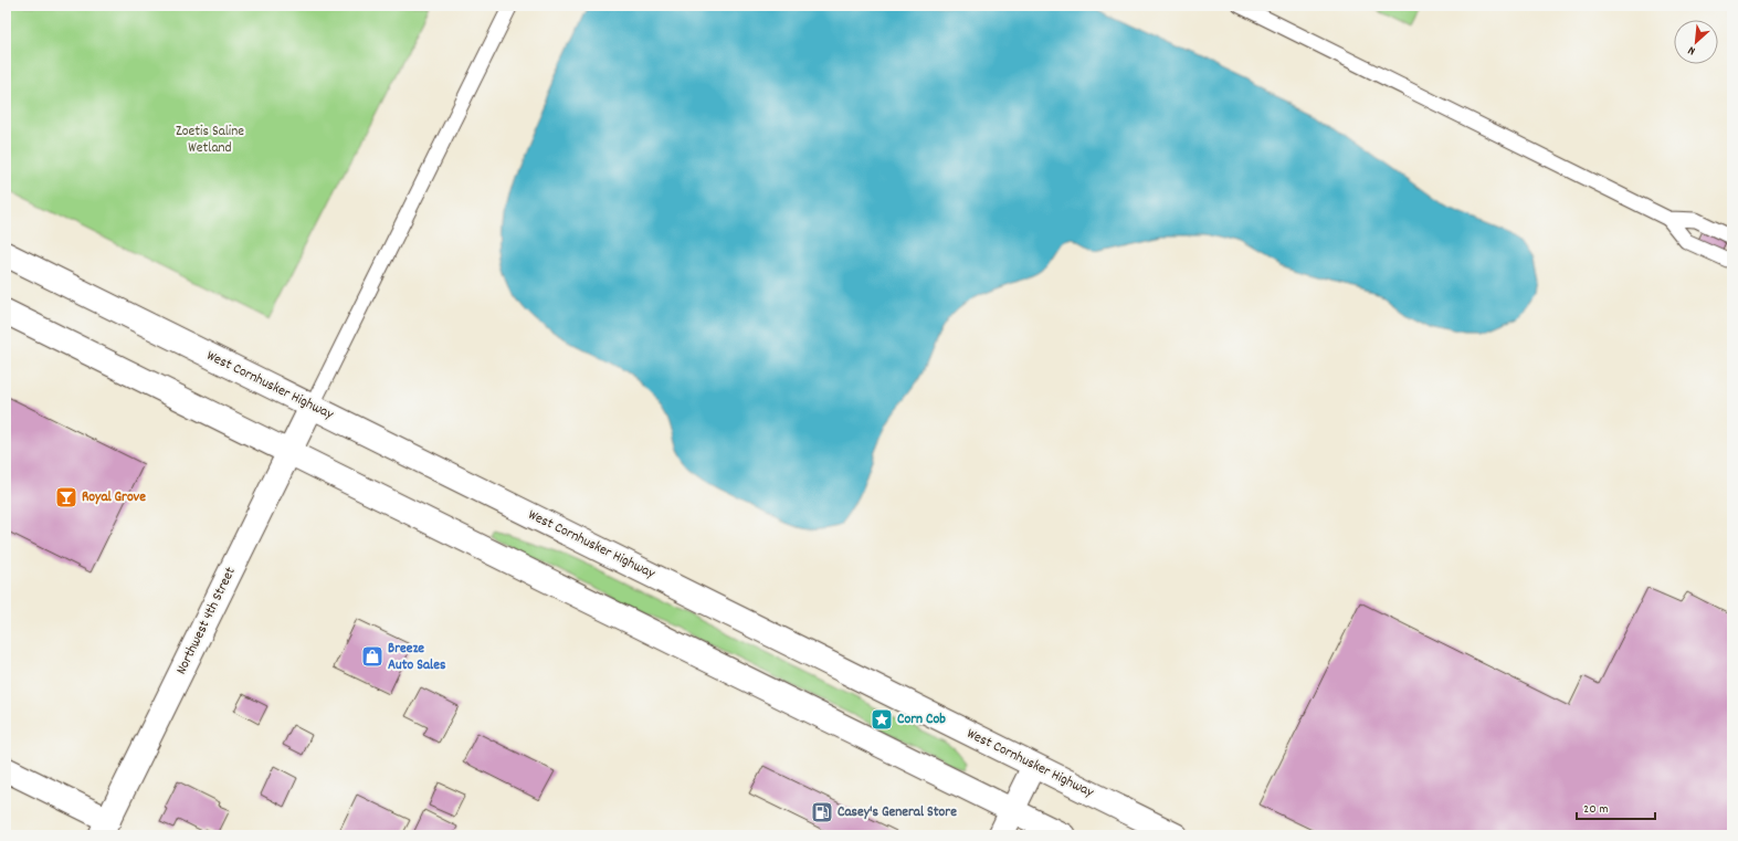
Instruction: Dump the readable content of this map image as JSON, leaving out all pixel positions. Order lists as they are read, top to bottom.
{
  "streets": {
    "main road": ["West Cornhusker Highway", "Northwest 4th Street"]
  },
  "crossings": [
    ["West Cornhusker Highway", "Northwest 4th Street"]
  ],
  "parks": ["Zoetis Saline Wetland"],
  "places": {
    "bar": ["Royal Grove"],
    "shop": ["Breeze Auto Sales"],
    "place": ["Corn Cob"],
    "fuel station": ["Casey's General Store"]
  },
  "scale_bar": "20 m",
  "north": "bottom left"
}
